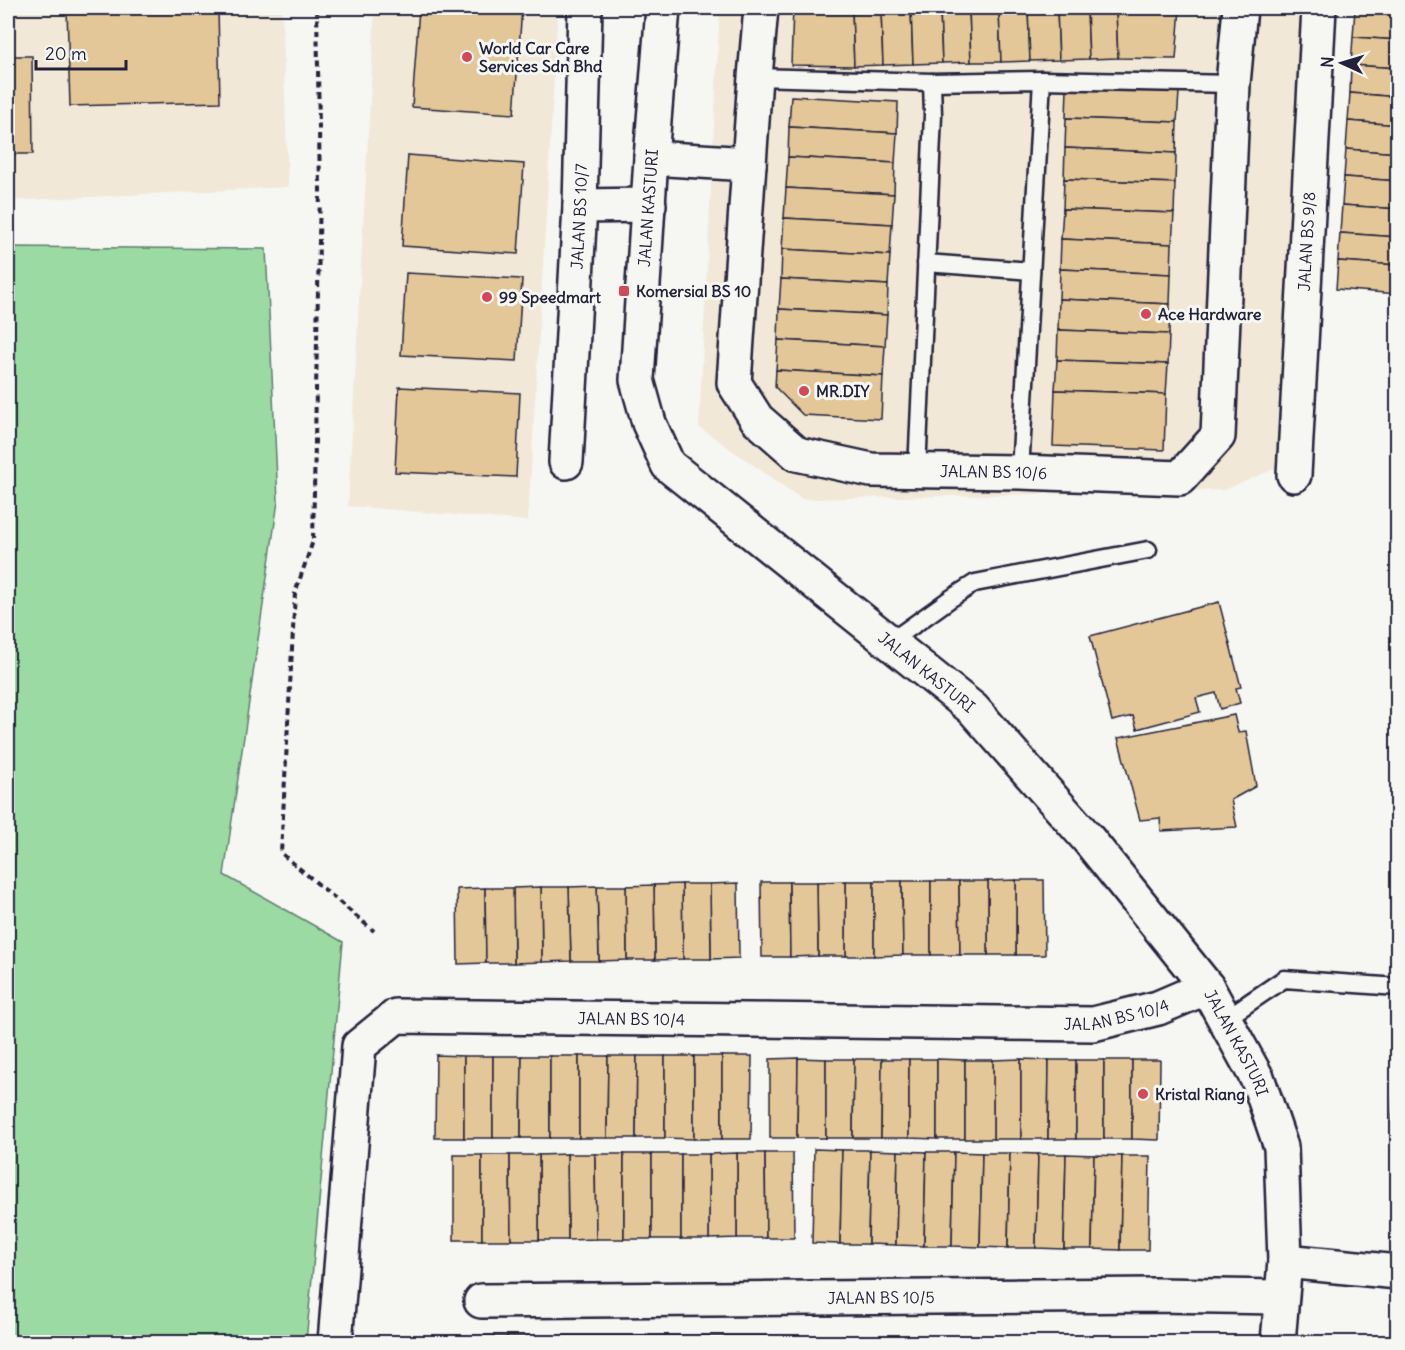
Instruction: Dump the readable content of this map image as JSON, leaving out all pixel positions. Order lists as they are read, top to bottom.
{
  "streets": {
    "street": [
      "JALAN KASTURI",
      "JALAN BS 10/7",
      "JALAN BS 9/8",
      "JALAN BS 10/6",
      "JALAN BS 10/4",
      "JALAN BS 10/5"
    ]
  },
  "crossings": [
    ["JALAN KASTURI", "JALAN BS 10/4"],
    ["JALAN KASTURI", "JALAN BS 10/5"]
  ],
  "places": {
    "other": [
      "World Car Care Services Sdn Bhd",
      "99 Speedmart",
      "Ace Hardware",
      "MR.DIY",
      "Kristal Riang"
    ],
    "transit": ["Komersial BS 10"]
  },
  "scale_bar": "20 m",
  "north": "left"
}
